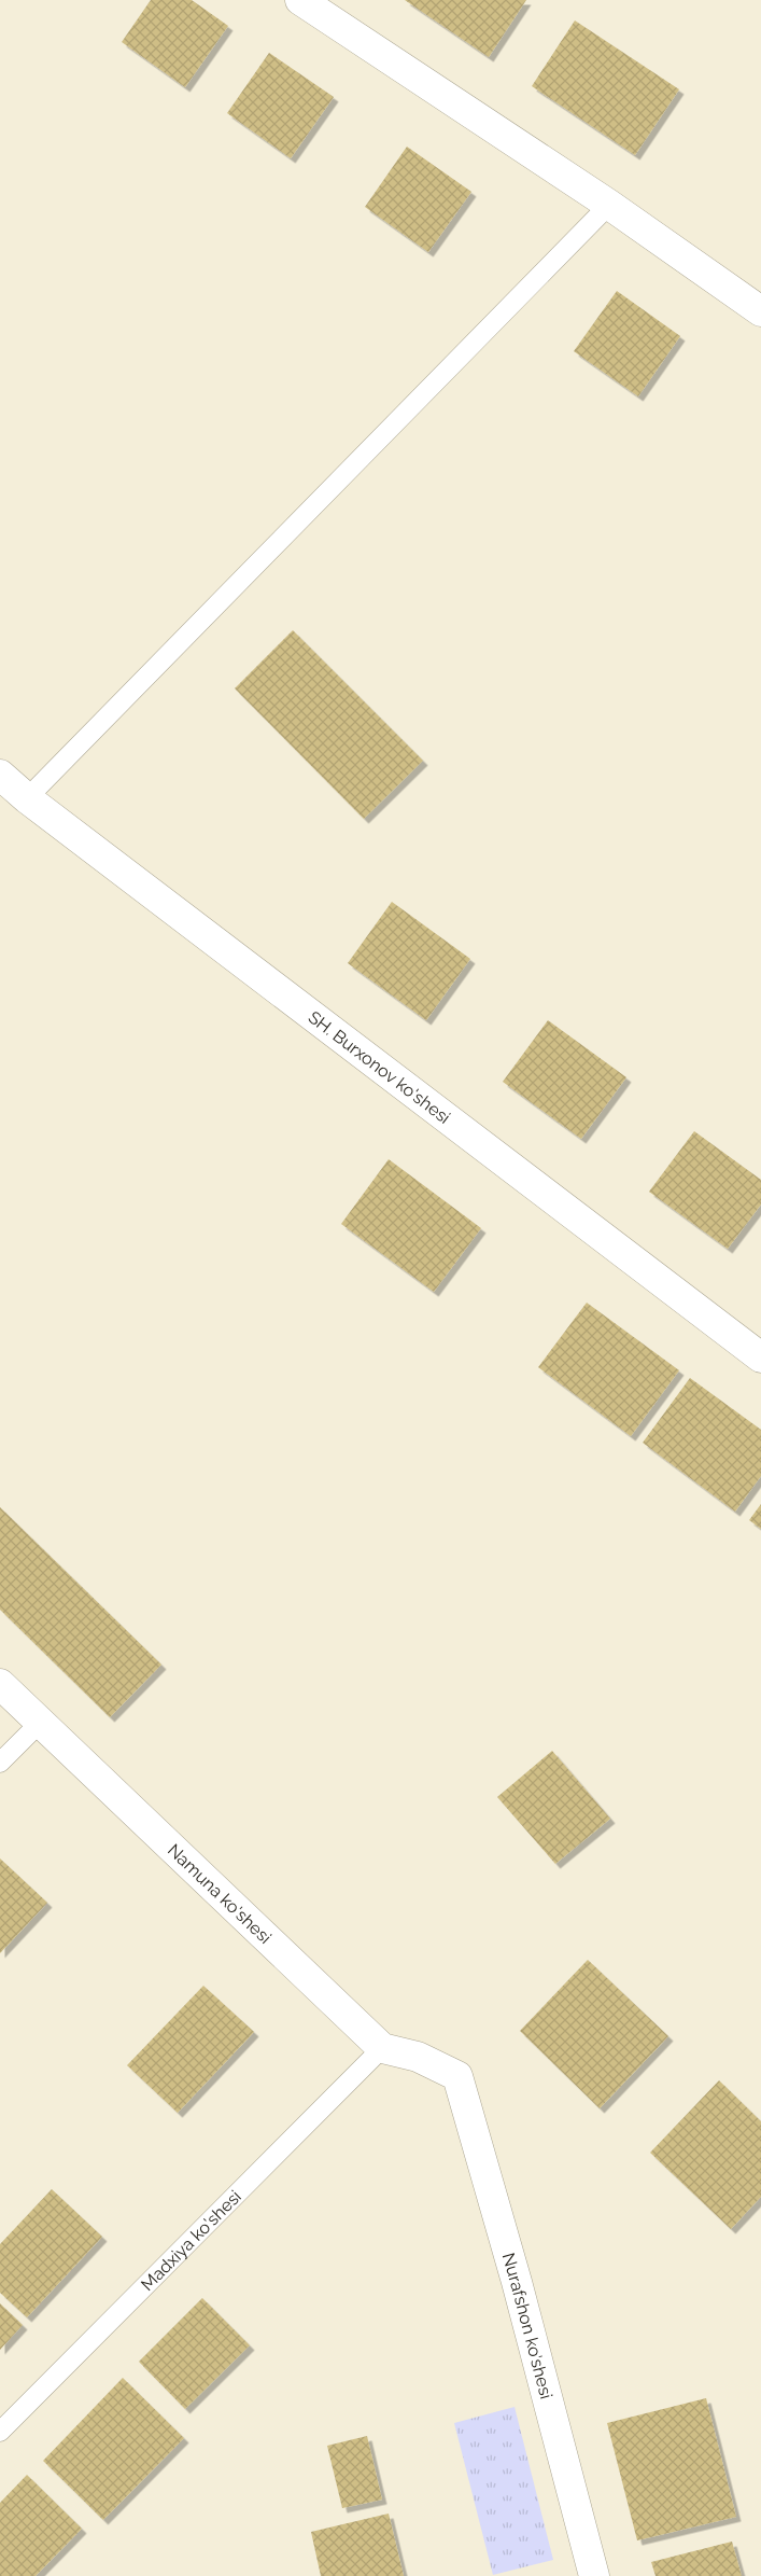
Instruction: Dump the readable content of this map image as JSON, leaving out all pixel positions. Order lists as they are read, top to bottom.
{
  "streets": {
    "street": ["SH. Burxonov ko'shesi", "Namuna ko'shesi", "Nurafshon ko'shesi"],
    "lane": ["Madxiya ko'shesi"]
  },
  "crossings": [
    ["Namuna ko'shesi", "Madxiya ko'shesi"],
    ["Namuna ko'shesi", "Nurafshon ko'shesi"]
  ]
}
